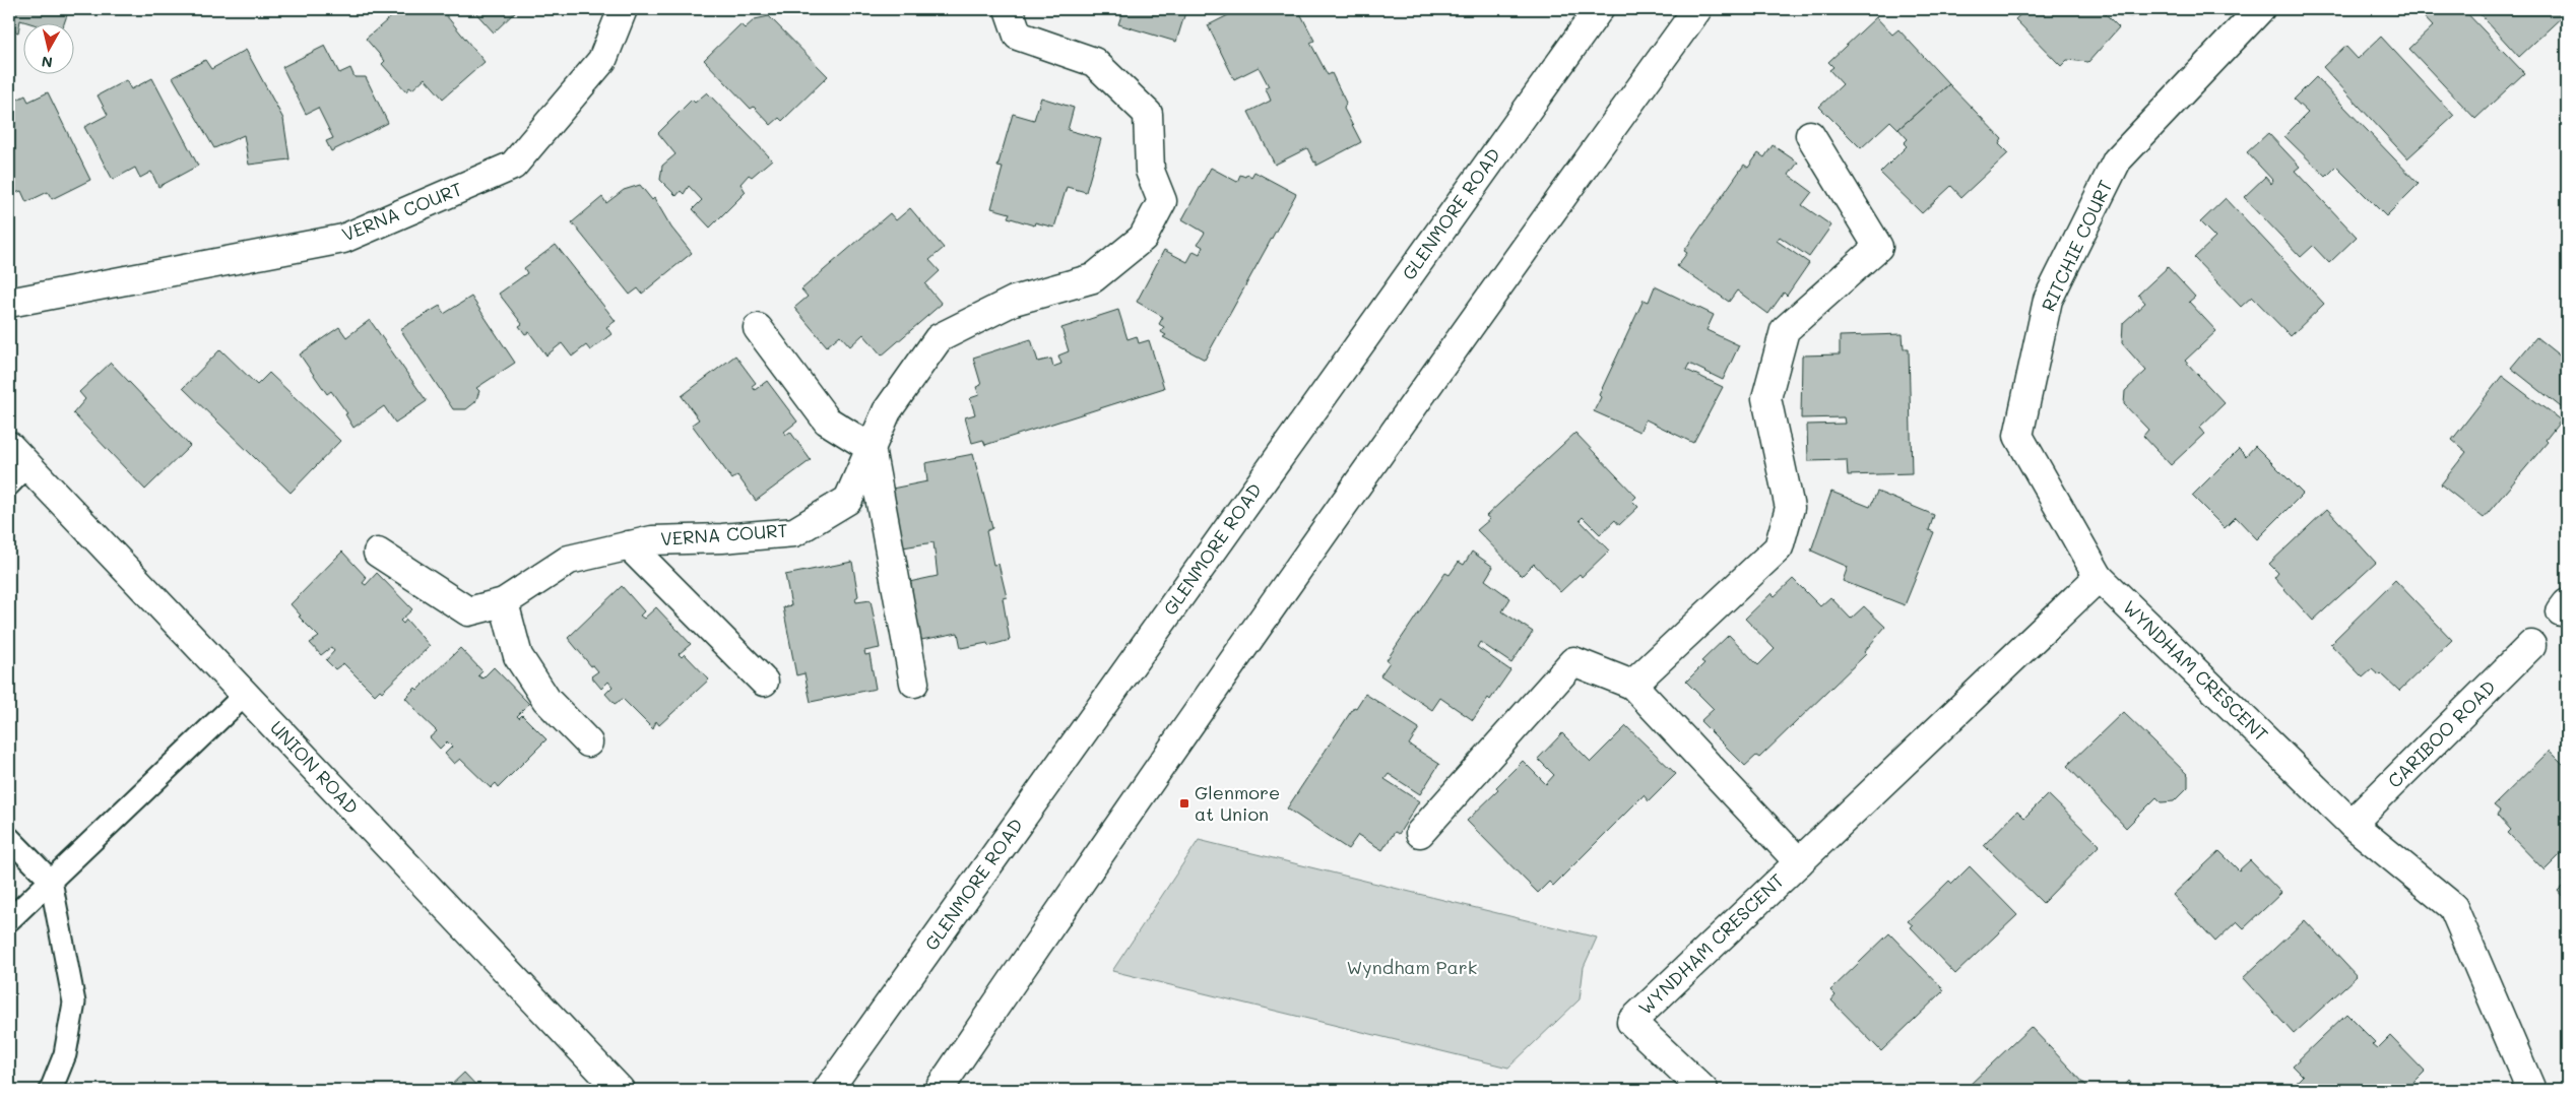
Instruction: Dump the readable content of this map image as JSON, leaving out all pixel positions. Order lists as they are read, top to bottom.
{
  "streets": {
    "street": [
      "VERNA COURT",
      "GLENMORE ROAD",
      "RITCHIE COURT",
      "WYNDHAM CRESCENT",
      "CARIBOO ROAD",
      "UNION ROAD"
    ]
  },
  "crossings": [
    ["RITCHIE COURT", "WYNDHAM CRESCENT"],
    ["WYNDHAM CRESCENT", "CARIBOO ROAD"]
  ],
  "parks": ["Wyndham Park"],
  "places": {
    "transit": ["Glenmore at Union"]
  },
  "north": "bottom"
}
